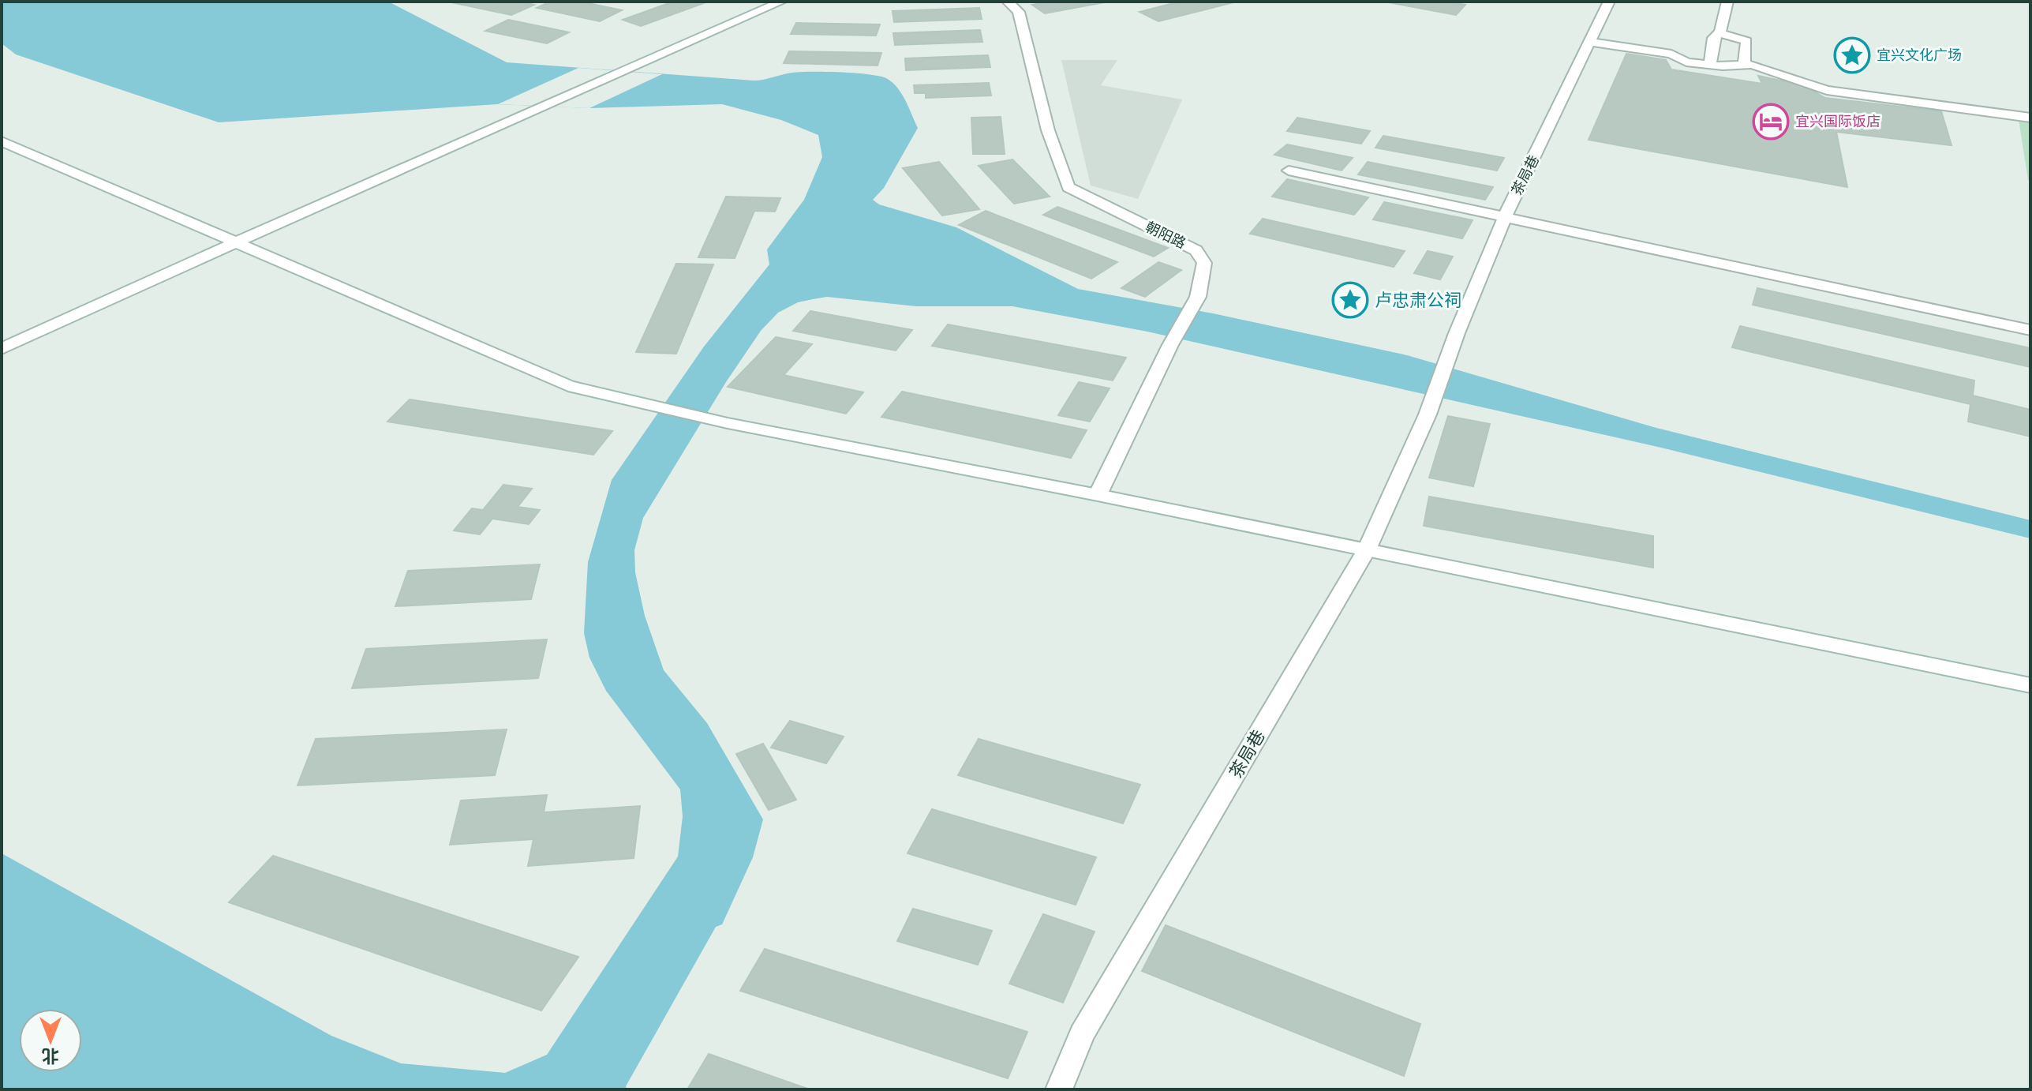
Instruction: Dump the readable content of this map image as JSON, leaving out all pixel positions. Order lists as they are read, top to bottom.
{
  "streets": {
    "street": ["茶局巷", "朝阳路"]
  },
  "places": {
    "place": ["宜兴文化广场", "卢忠肃公祠"],
    "hotel": ["宜兴国际饭店"]
  },
  "north": "bottom"
}
